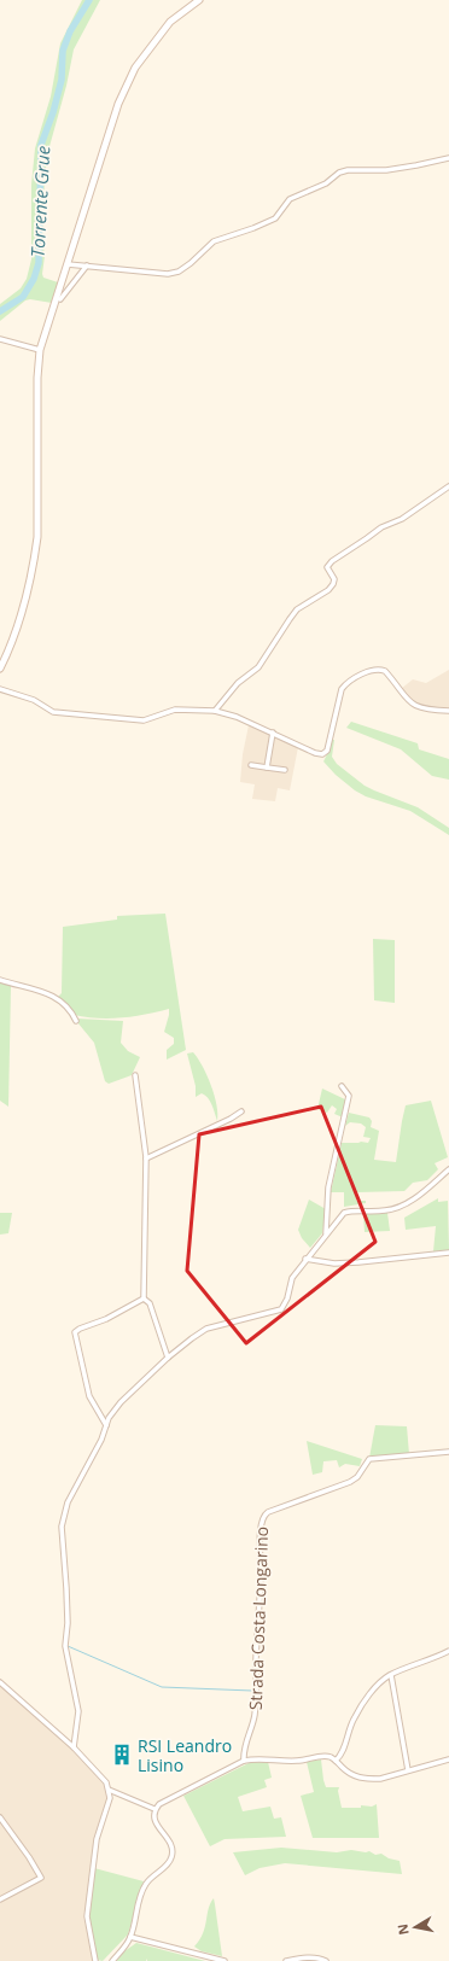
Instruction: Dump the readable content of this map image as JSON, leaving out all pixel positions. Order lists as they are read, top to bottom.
{
  "streets": {
    "street": ["Strada Costa Longarino"]
  },
  "water": ["Torrente Grue"],
  "places": {
    "building": ["RSI Leandro Lisino"]
  },
  "north": "left"
}
